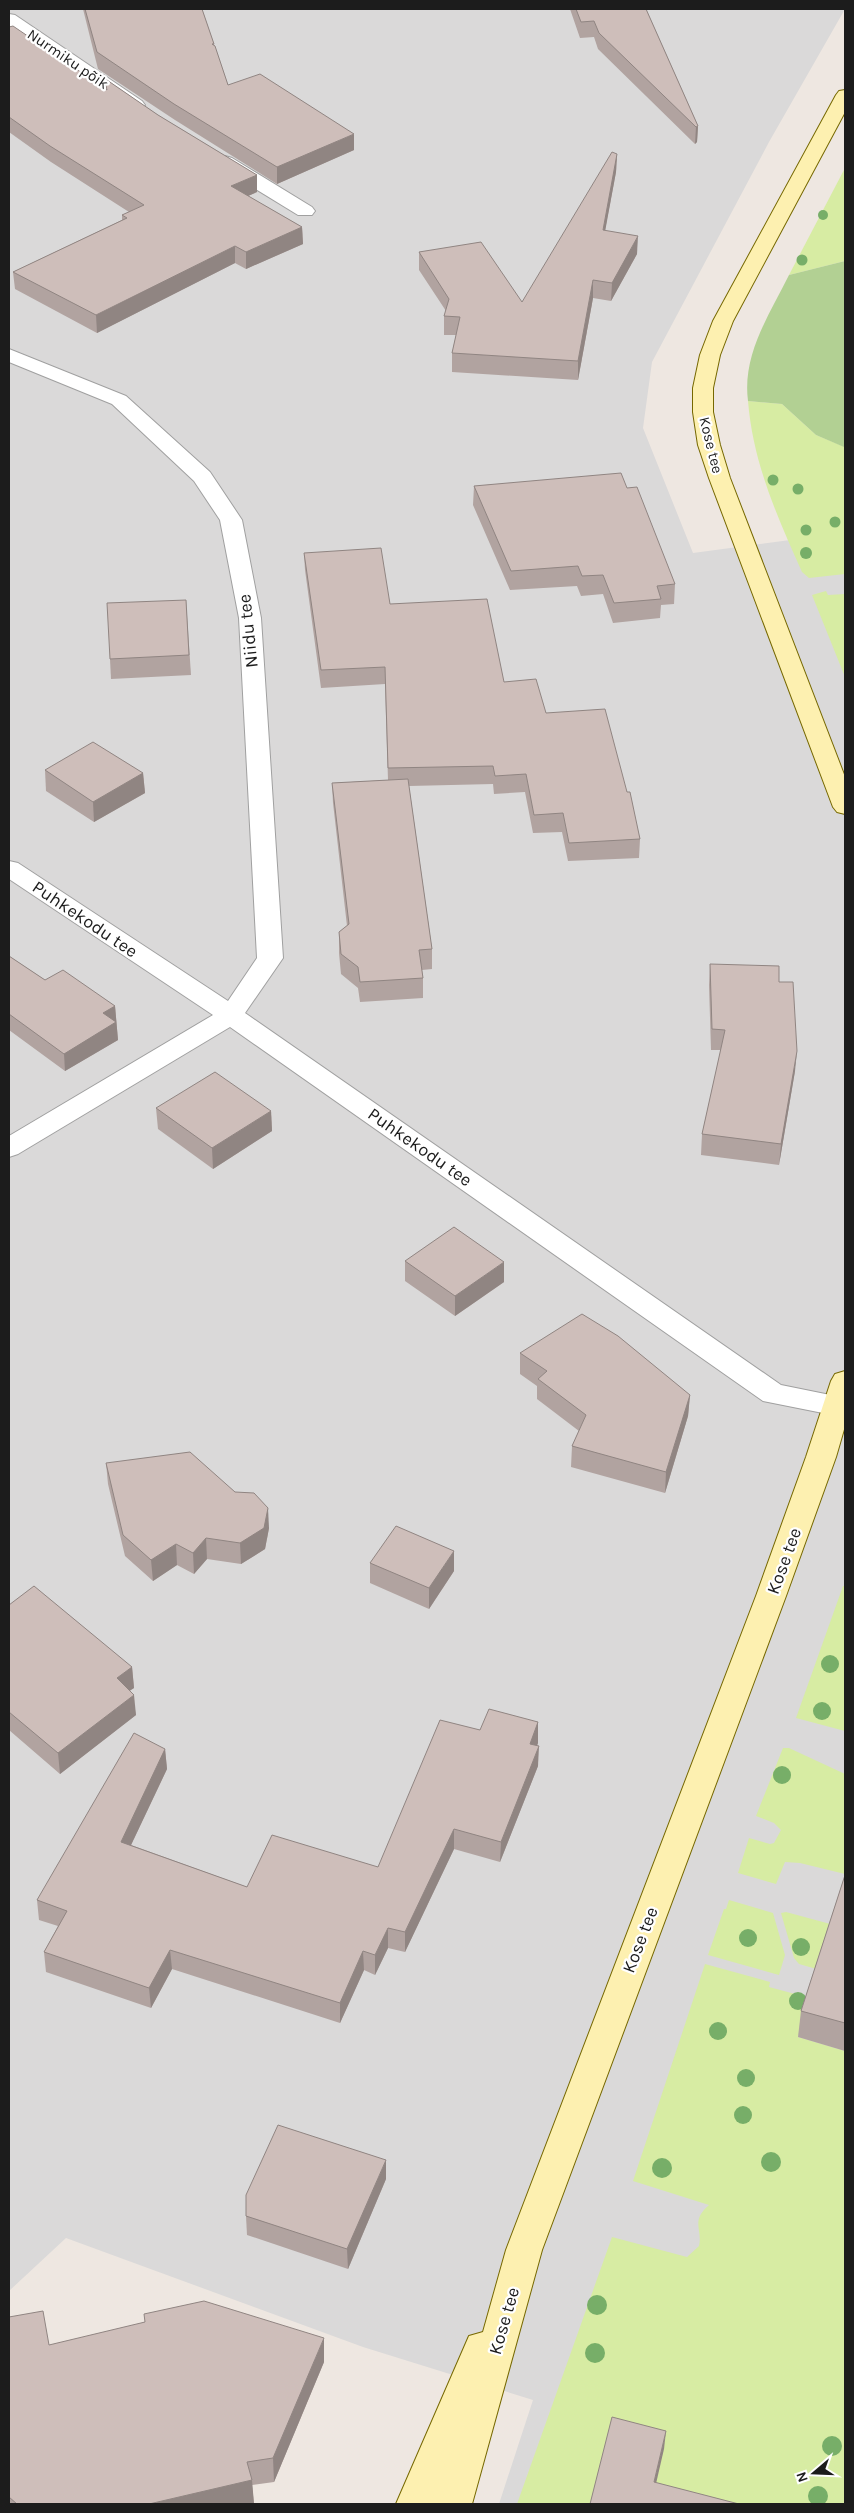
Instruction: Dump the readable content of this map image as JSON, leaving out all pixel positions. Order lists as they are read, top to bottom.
{
  "streets": {
    "main road": ["Kose tee"],
    "street": ["Nurmiku põik", "Niidu tee", "Puhkekodu tee"]
  },
  "crossings": [
    ["Kose tee", "Puhkekodu tee"],
    ["Niidu tee", "Puhkekodu tee"]
  ],
  "north": "left"
}
